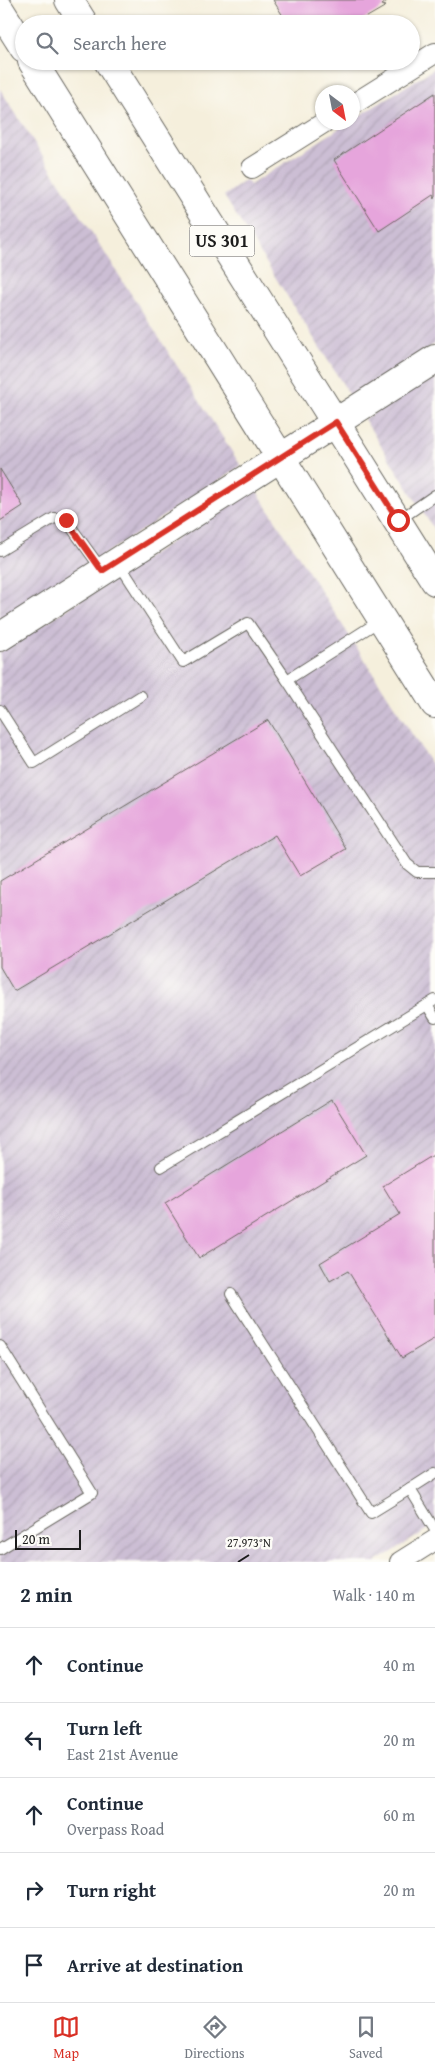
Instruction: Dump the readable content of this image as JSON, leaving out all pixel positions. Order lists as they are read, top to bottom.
{
  "streets": {
    "main road": ["US 301"]
  },
  "scale_bar": "20 m",
  "north": "bottom right",
  "page": {
    "search": "Search here",
    "scale": "20 m",
    "heading": ["2 min", "Walk · 140 m"],
    "list": [
      ["Continue", "40 m"],
      ["Turn left", "East 21st Avenue", "20 m"],
      ["Continue", "Overpass Road", "60 m"],
      ["Turn right", "20 m"],
      "Arrive at destination"
    ],
    "nav": ["Map", "Directions", "Saved"]
  },
  "coordinates": ["27.973°N"]
}
